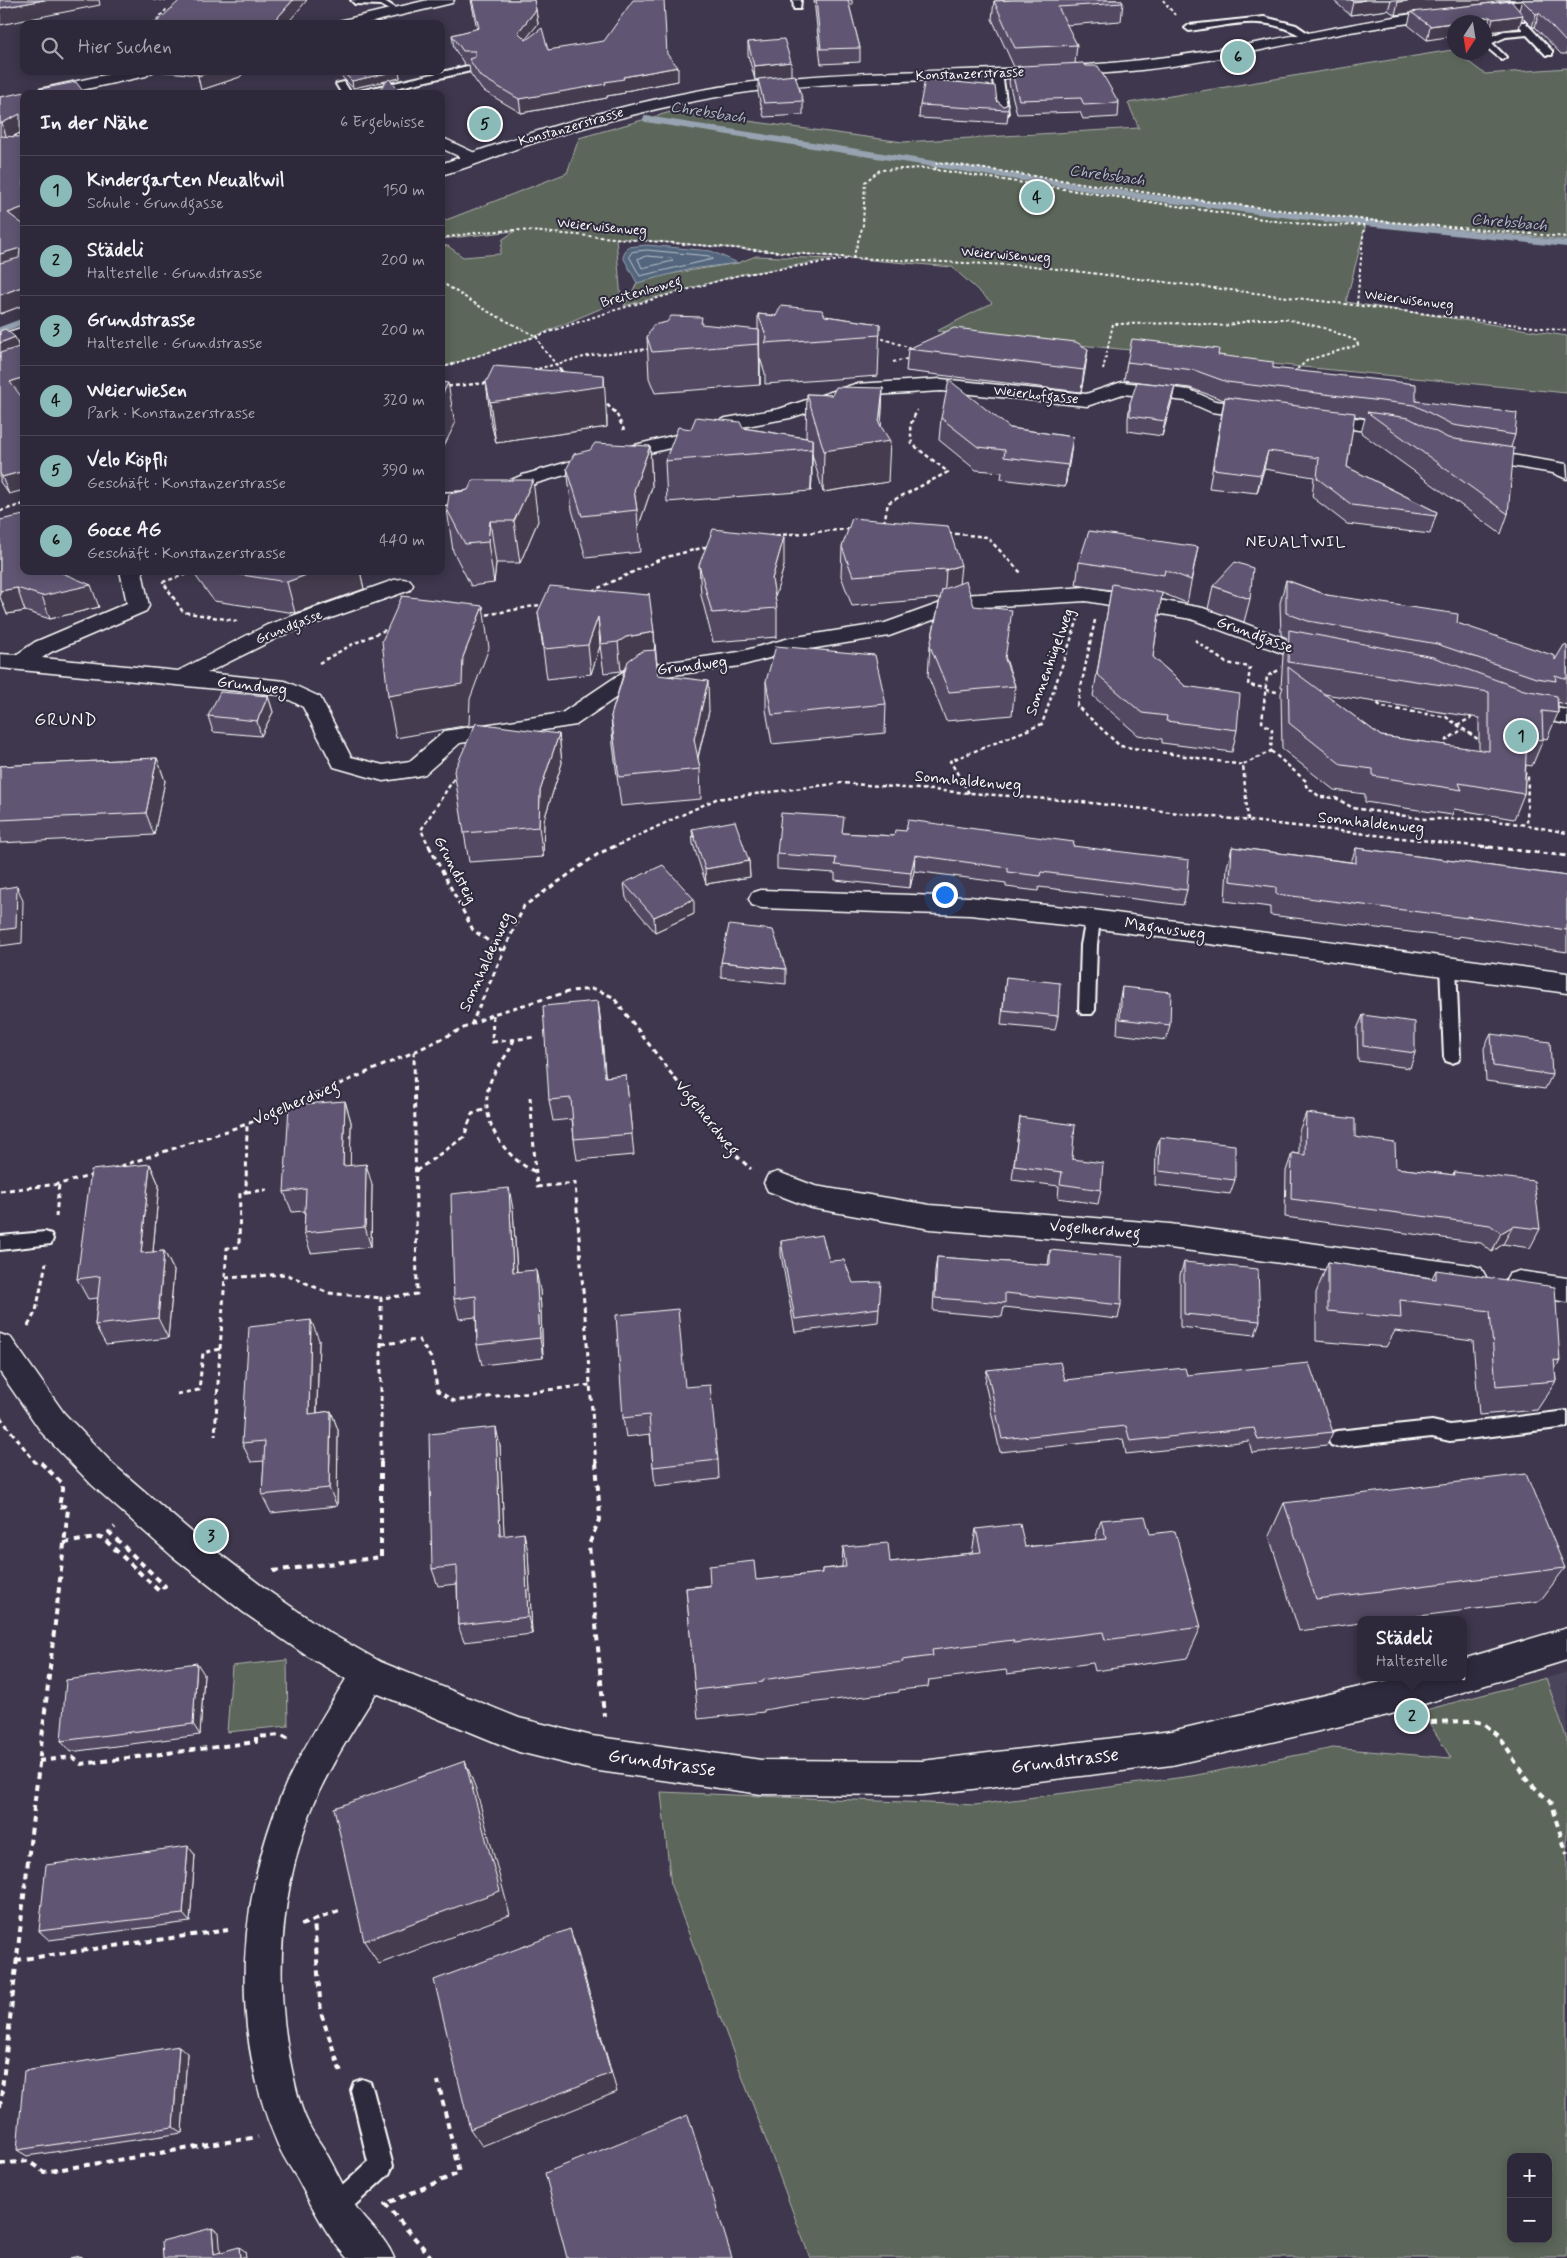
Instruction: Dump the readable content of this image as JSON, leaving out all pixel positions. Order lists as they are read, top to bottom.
{
  "streets": {
    "street": [
      "Konstanzerstrasse",
      "Weierhofgasse",
      "Grundgasse",
      "Grundweg",
      "Magnusweg",
      "Vogelherdweg",
      "Grundstrasse"
    ],
    "path": [
      "Weierwisenweg",
      "Breitenlooweg",
      "Sonnenhügelweg",
      "Sonnhaldenweg",
      "Grundsteig"
    ]
  },
  "crossings": [
    ["Weierwisenweg", "Breitenlooweg"],
    ["Grundgasse", "Sonnenhügelweg"],
    ["Grundgasse", "Grundweg"],
    ["Sonnenhügelweg", "Grundweg"],
    ["Sonnenhügelweg", "Sonnhaldenweg"],
    ["Grundweg", "Grundsteig"],
    ["Sonnhaldenweg", "Grundsteig"],
    ["Sonnhaldenweg", "Vogelherdweg"]
  ],
  "districts": ["NEUALTWIL", "GRUND"],
  "water": ["Chrebsbach"],
  "north": "bottom",
  "page": {
    "search": "Hier suchen",
    "pins": [
      "6",
      "5",
      "4",
      "1",
      "3",
      "2"
    ],
    "heading": ["In der Nähe", "6 Ergebnisse"],
    "list": [
      {
        "mark": "1",
        "name": "Kindergarten Neualtwil",
        "note": "Schule · Grundgasse",
        "value": "150 m"
      },
      {
        "mark": "2",
        "name": "Städeli",
        "note": "Haltestelle · Grundstrasse",
        "value": "200 m"
      },
      {
        "mark": "3",
        "name": "Grundstrasse",
        "note": "Haltestelle · Grundstrasse",
        "value": "200 m"
      },
      {
        "mark": "4",
        "name": "Weierwiesen",
        "note": "Park · Konstanzerstrasse",
        "value": "320 m"
      },
      {
        "mark": "5",
        "name": "Velo Köpfli",
        "note": "Geschäft · Konstanzerstrasse",
        "value": "390 m"
      },
      {
        "mark": "6",
        "name": "Gocce AG",
        "note": "Geschäft · Konstanzerstrasse",
        "value": "440 m"
      }
    ],
    "popup": ["Städeli", "Haltestelle"],
    "map_buttons": ["+", "−"]
  }
}
